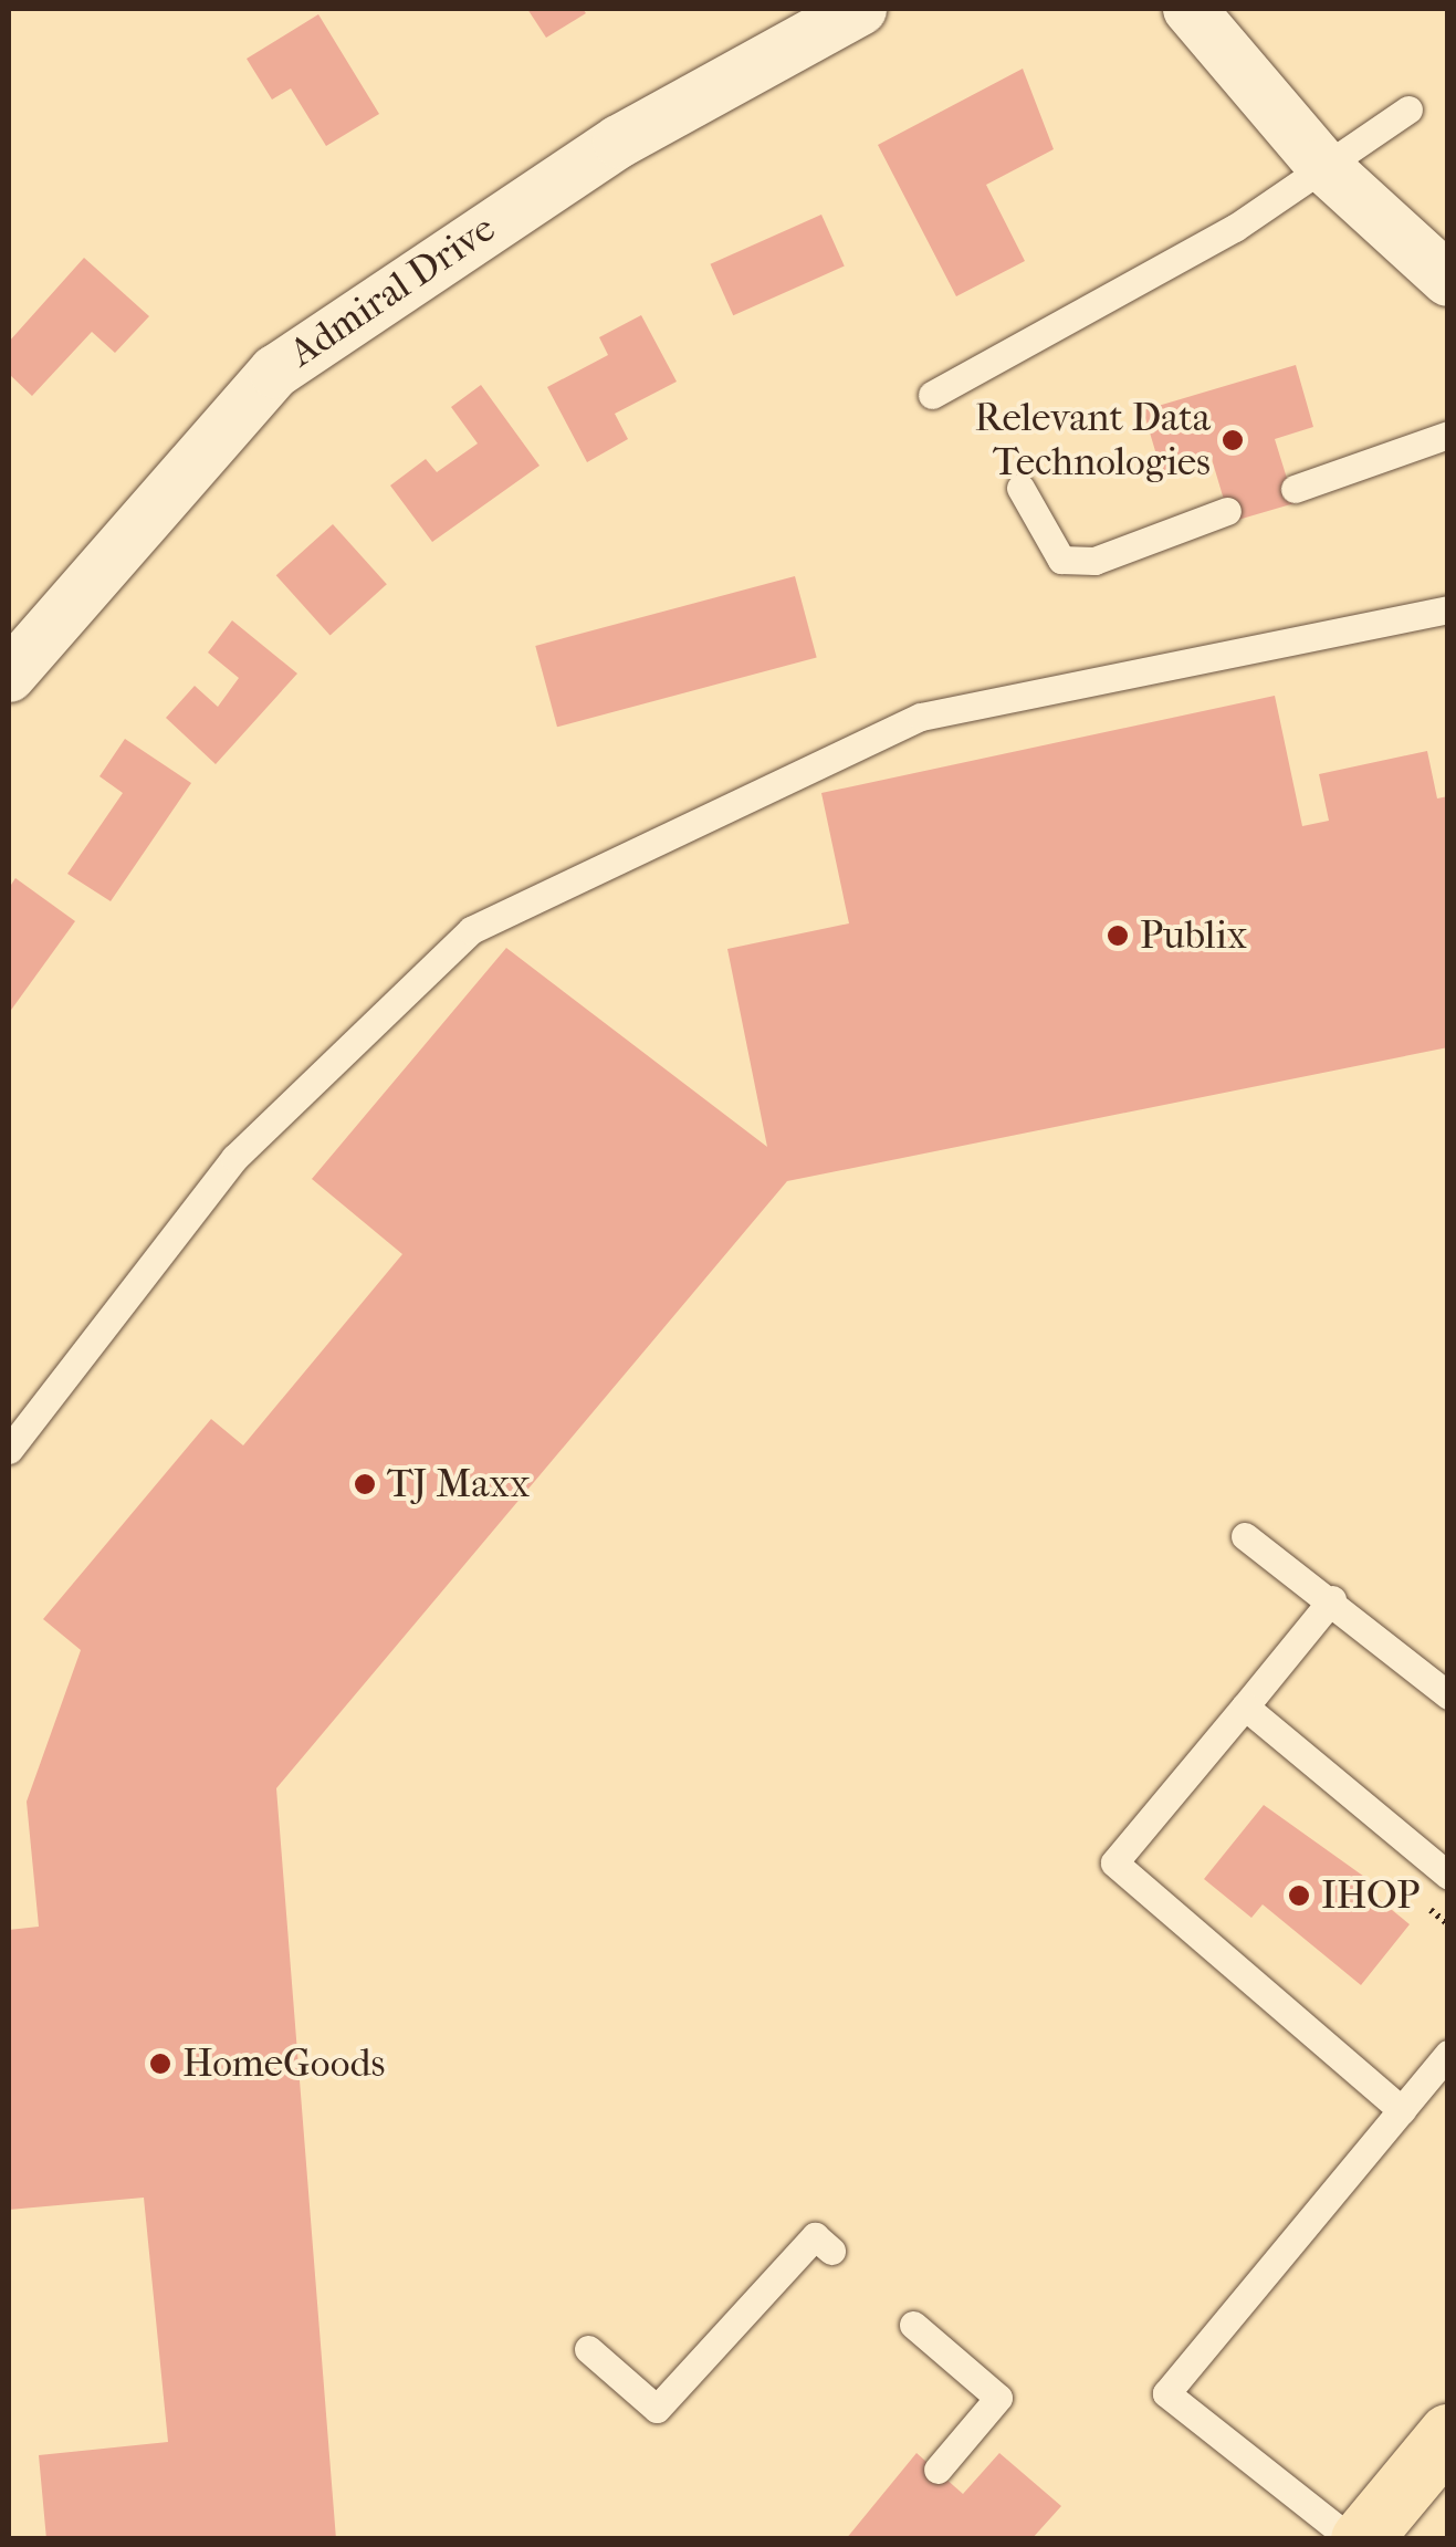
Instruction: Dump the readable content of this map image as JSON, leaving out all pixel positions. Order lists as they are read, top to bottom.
{
  "streets": {
    "street": ["Admiral Drive"]
  },
  "places": [
    "Relevant Data Technologies",
    "Publix",
    "TJ Maxx",
    "IHOP",
    "HomeGoods"
  ]
}
